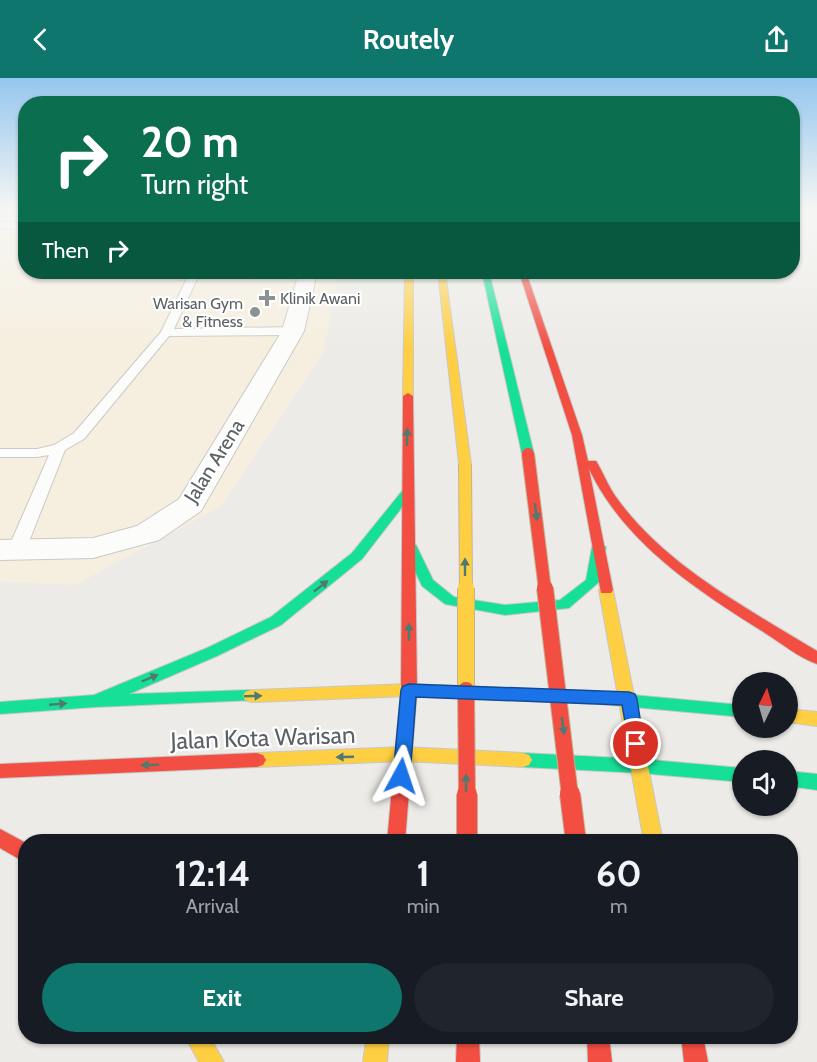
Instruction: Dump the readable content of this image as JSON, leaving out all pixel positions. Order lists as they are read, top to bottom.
{
  "streets": {
    "main road": ["Jalan Kota Warisan"],
    "street": ["Jalan Arena"]
  },
  "places": {
    "health": ["Klinik Awani"],
    "other": ["Warisan Gym & Fitness"]
  },
  "north": "top",
  "page": {
    "header": "Routely",
    "turn": ["20 m", "Turn right"],
    "then": "Then",
    "eta": [
      "12:14",
      "Arrival",
      "1",
      "min",
      "60",
      "m"
    ],
    "buttons": ["Exit", "Share"]
  }
}
